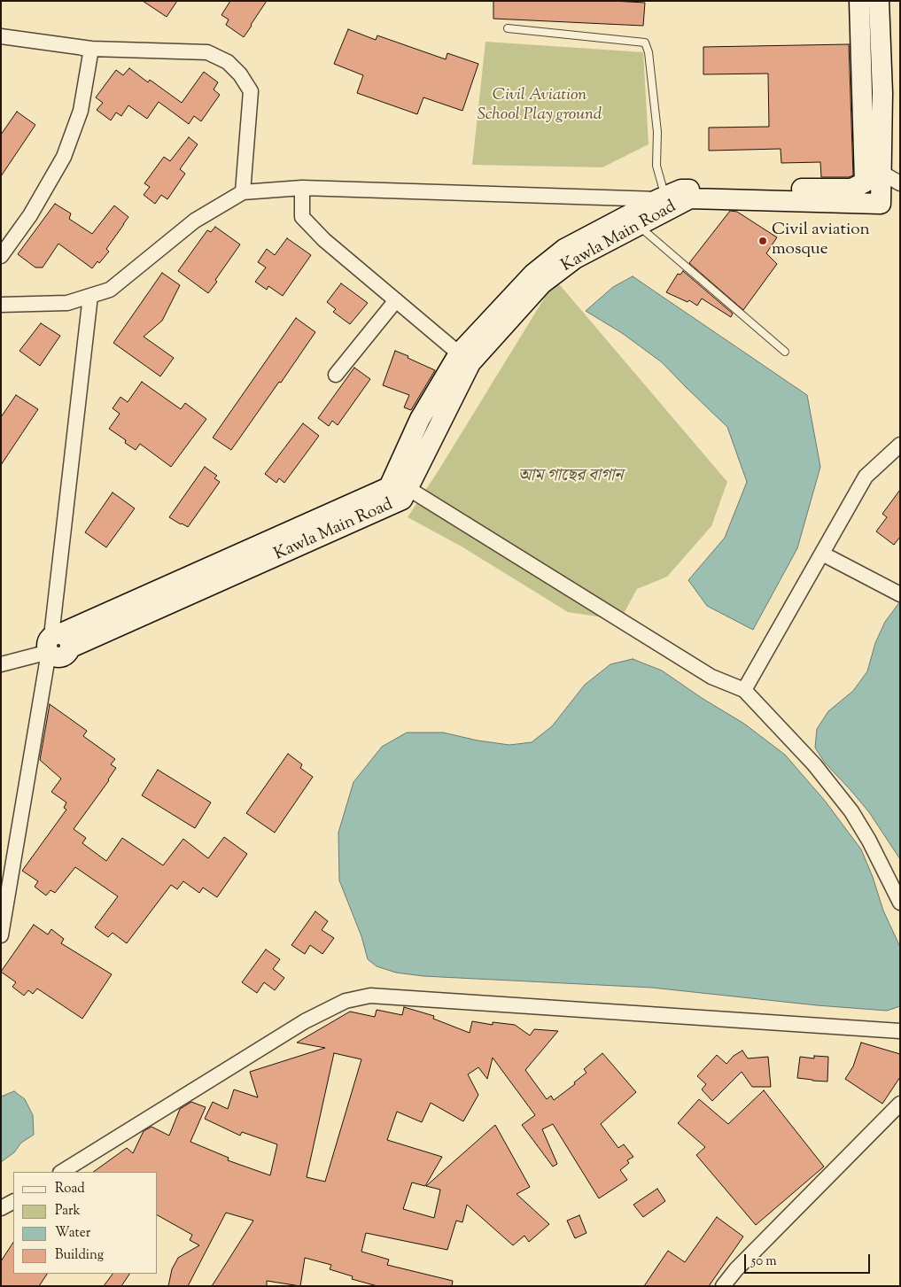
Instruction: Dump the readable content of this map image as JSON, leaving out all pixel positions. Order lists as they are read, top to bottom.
{
  "streets": {
    "street": ["Kawla Main Road"]
  },
  "parks": ["Civil Aviation School Play ground", "আম গাছের বাগান"],
  "places": ["Civil aviation mosque"],
  "legend": [
    "Road",
    "Park",
    "Water",
    "Building"
  ],
  "scale_bar": "50 m"
}
